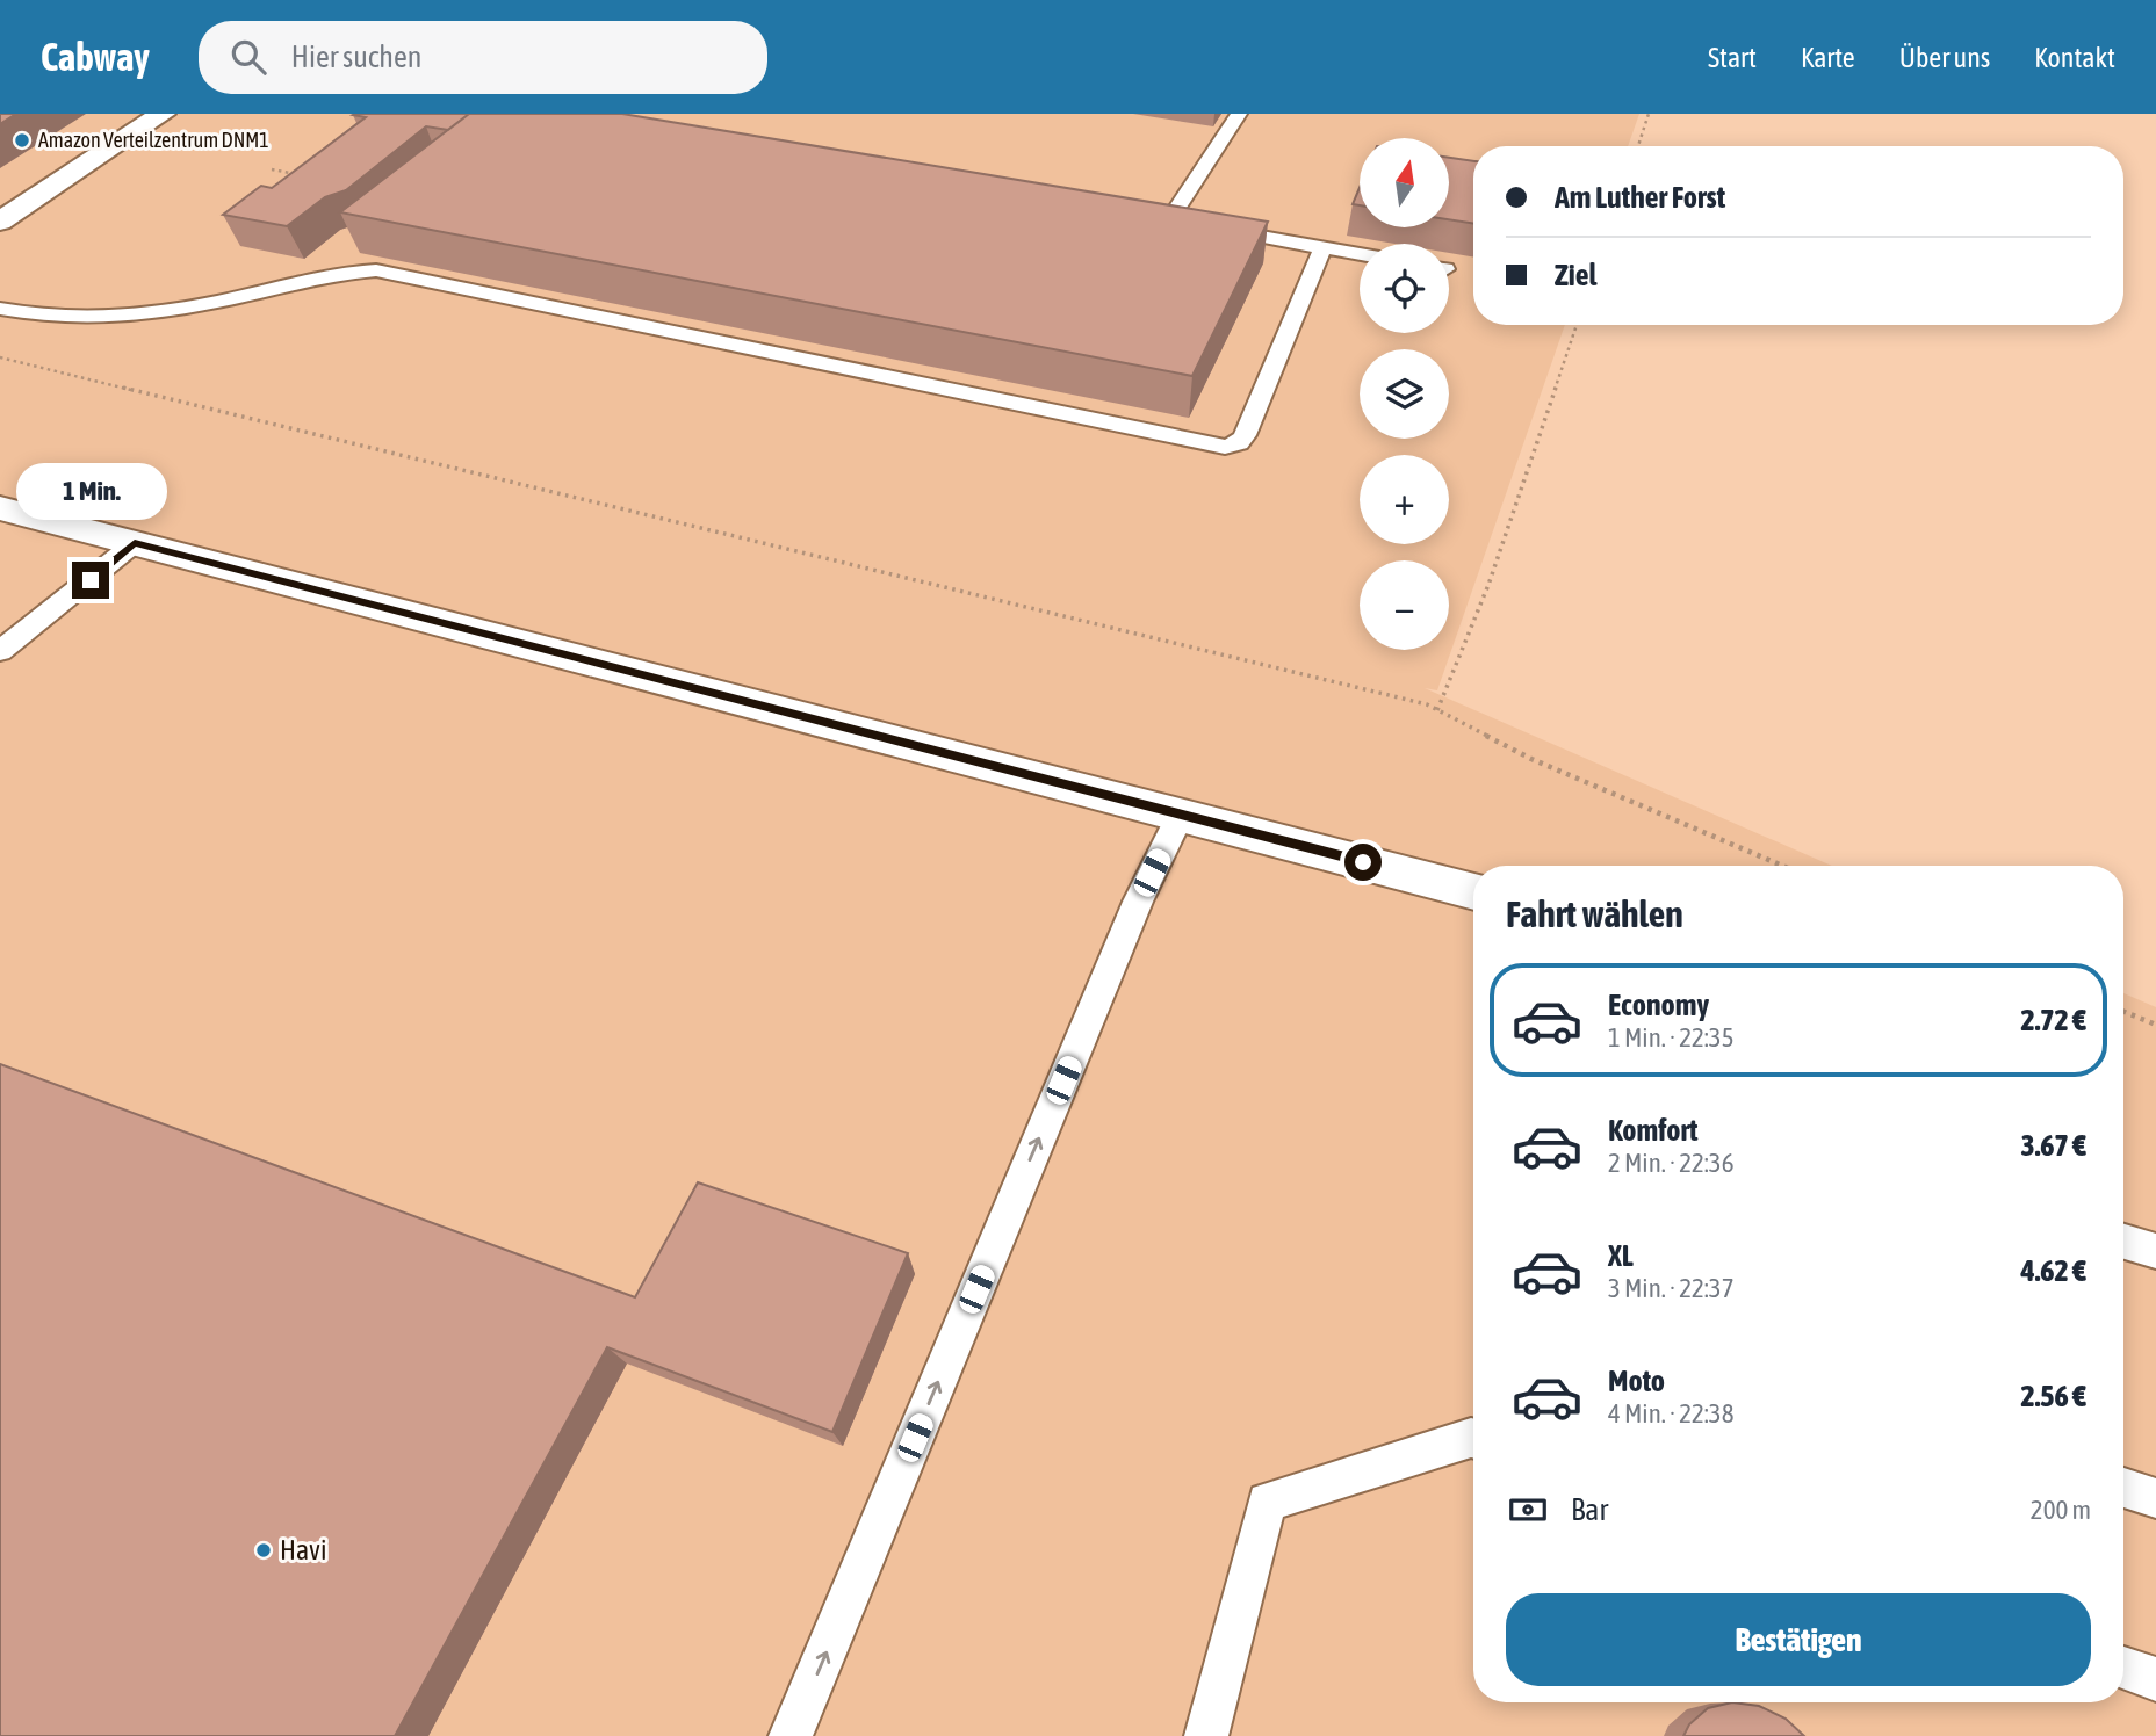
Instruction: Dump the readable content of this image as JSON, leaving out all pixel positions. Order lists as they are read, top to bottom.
{
  "places": ["Amazon Verteilzentrum DNM1", "Havi"],
  "north": "top",
  "page": {
    "header": "Cabway",
    "search": "Hier suchen",
    "nav": [
      "Start",
      "Karte",
      "Über uns",
      "Kontakt"
    ],
    "map_buttons": ["+", "−"],
    "banner": ["Am Luther Forst", "Ziel"],
    "bubble": "1 Min.",
    "heading": "Fahrt wählen",
    "list": [
      {
        "name": "Economy",
        "note": "1 Min. · 22:35",
        "value": "2.72 €"
      },
      {
        "name": "Komfort",
        "note": "2 Min. · 22:36",
        "value": "3.67 €"
      },
      {
        "name": "XL",
        "note": "3 Min. · 22:37",
        "value": "4.62 €"
      },
      {
        "name": "Moto",
        "note": "4 Min. · 22:38",
        "value": "2.56 €"
      }
    ],
    "pay": ["Bar", "200 m"],
    "buttons": "Bestätigen"
  }
}
